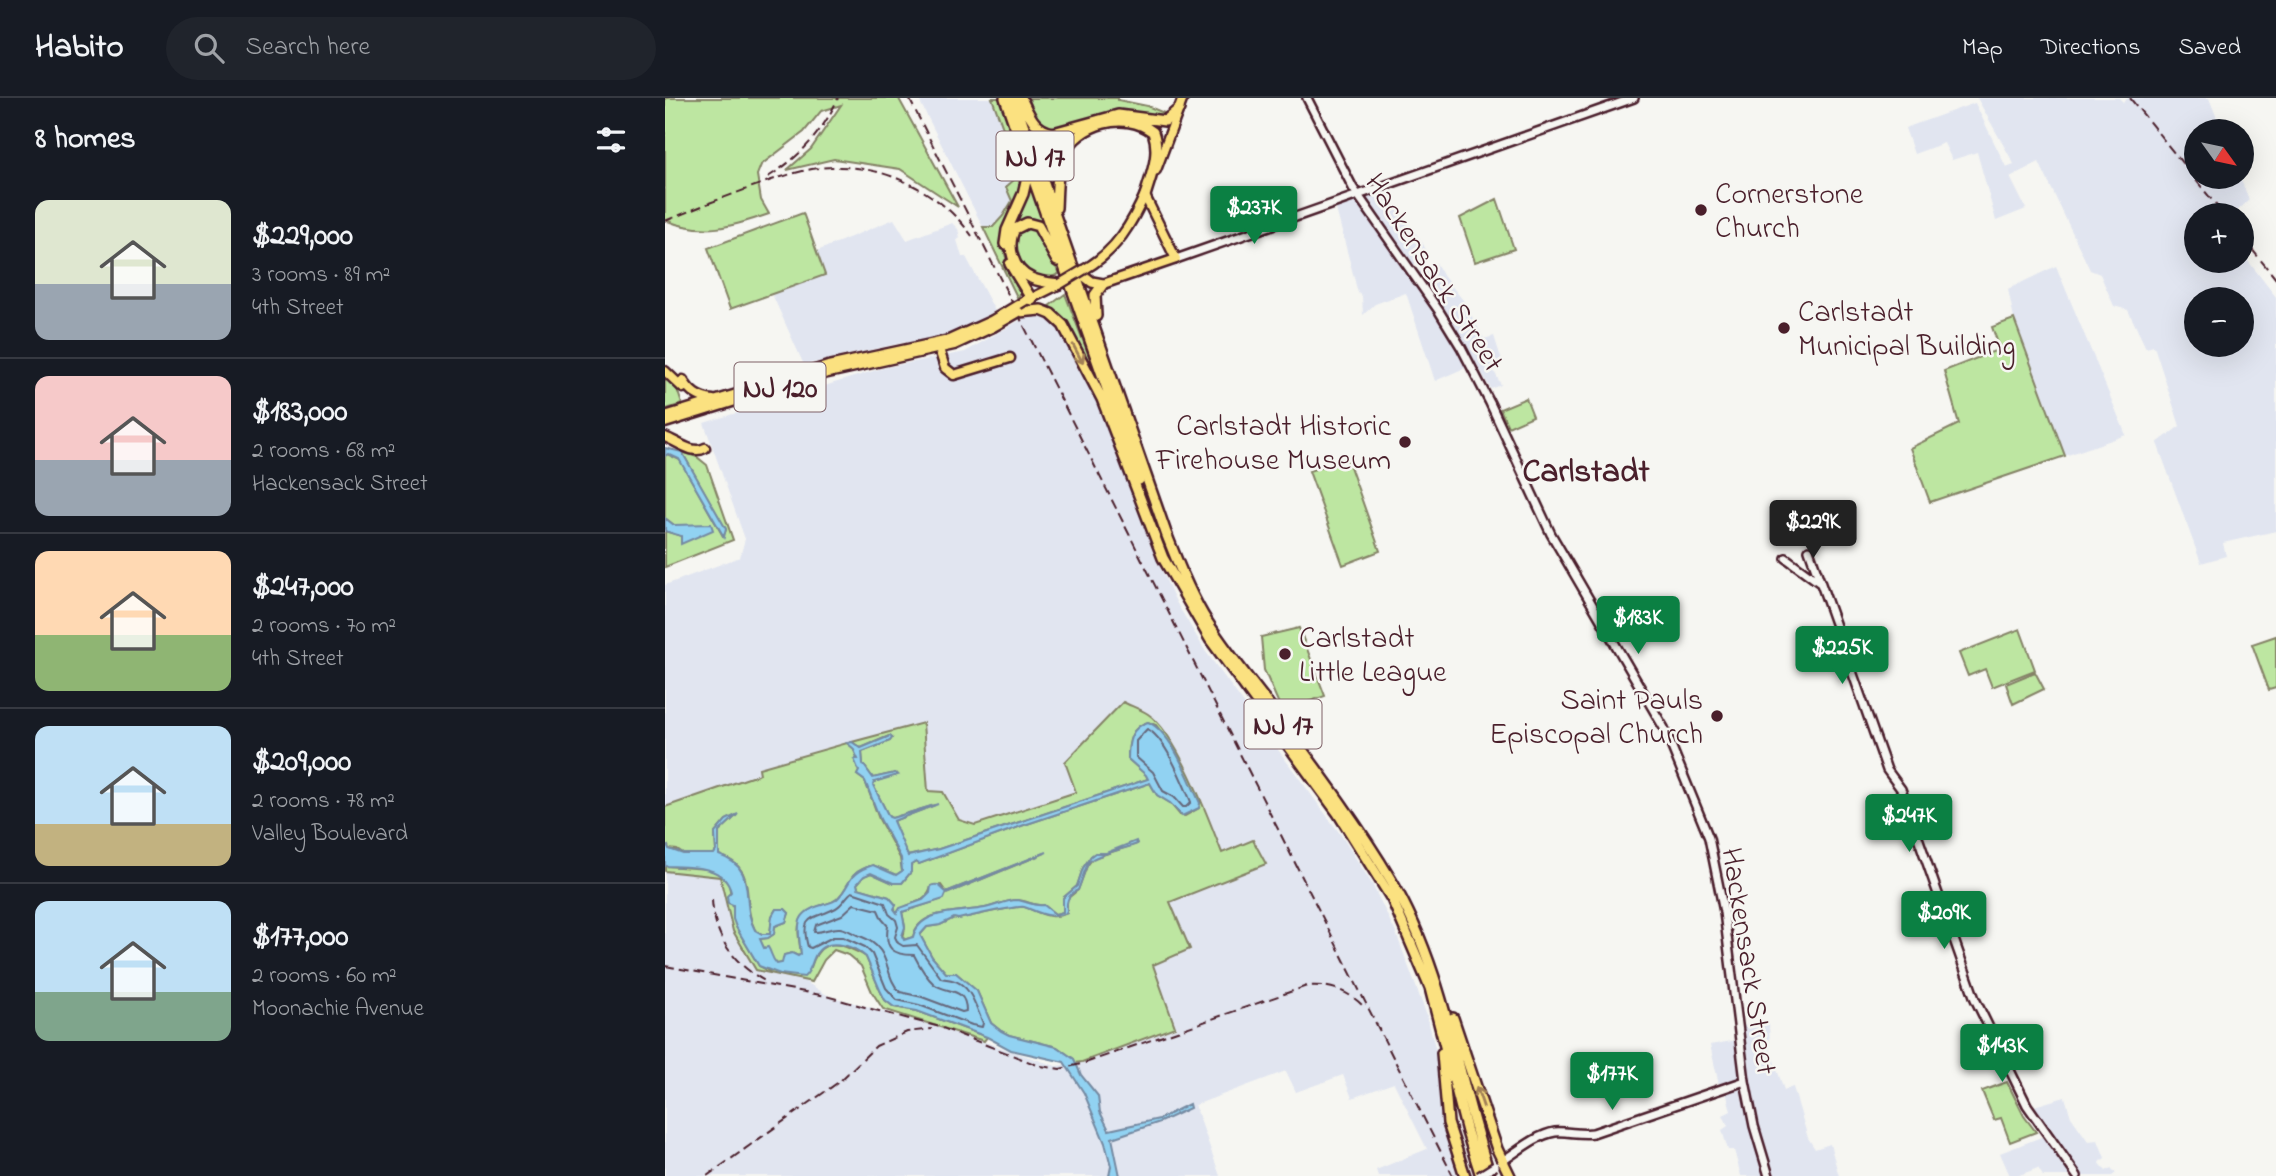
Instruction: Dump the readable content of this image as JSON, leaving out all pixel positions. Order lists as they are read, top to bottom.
{
  "streets": {
    "highway": ["NJ 17"],
    "main road": ["Hackensack Street", "NJ 120"]
  },
  "districts": ["Carlstadt"],
  "places": [
    "Cornerstone Church",
    "Carlstadt Municipal Building",
    "Carlstadt Historic Firehouse Museum",
    "Carlstadt Little League",
    "Saint Pauls Episcopal Church"
  ],
  "north": "bottom right",
  "page": {
    "header": "Habito",
    "search": "Search here",
    "nav": ["Map", "Directions", "Saved"],
    "heading": "8 homes",
    "map_buttons": ["+", "−"],
    "list": [
      {
        "name": "$229,000",
        "note": "3 rooms · 89 m² · 4th Street"
      },
      {
        "name": "$183,000",
        "note": "2 rooms · 68 m² · Hackensack Street"
      },
      {
        "name": "$247,000",
        "note": "2 rooms · 70 m² · 4th Street"
      },
      {
        "name": "$209,000",
        "note": "2 rooms · 78 m² · Valley Boulevard"
      },
      {
        "name": "$177,000",
        "note": "2 rooms · 60 m² · Moonachie Avenue"
      }
    ],
    "price": [
      "$237K",
      "$229K",
      "$183K",
      "$225K",
      "$247K",
      "$209K",
      "$143K",
      "$177K"
    ]
  }
}
